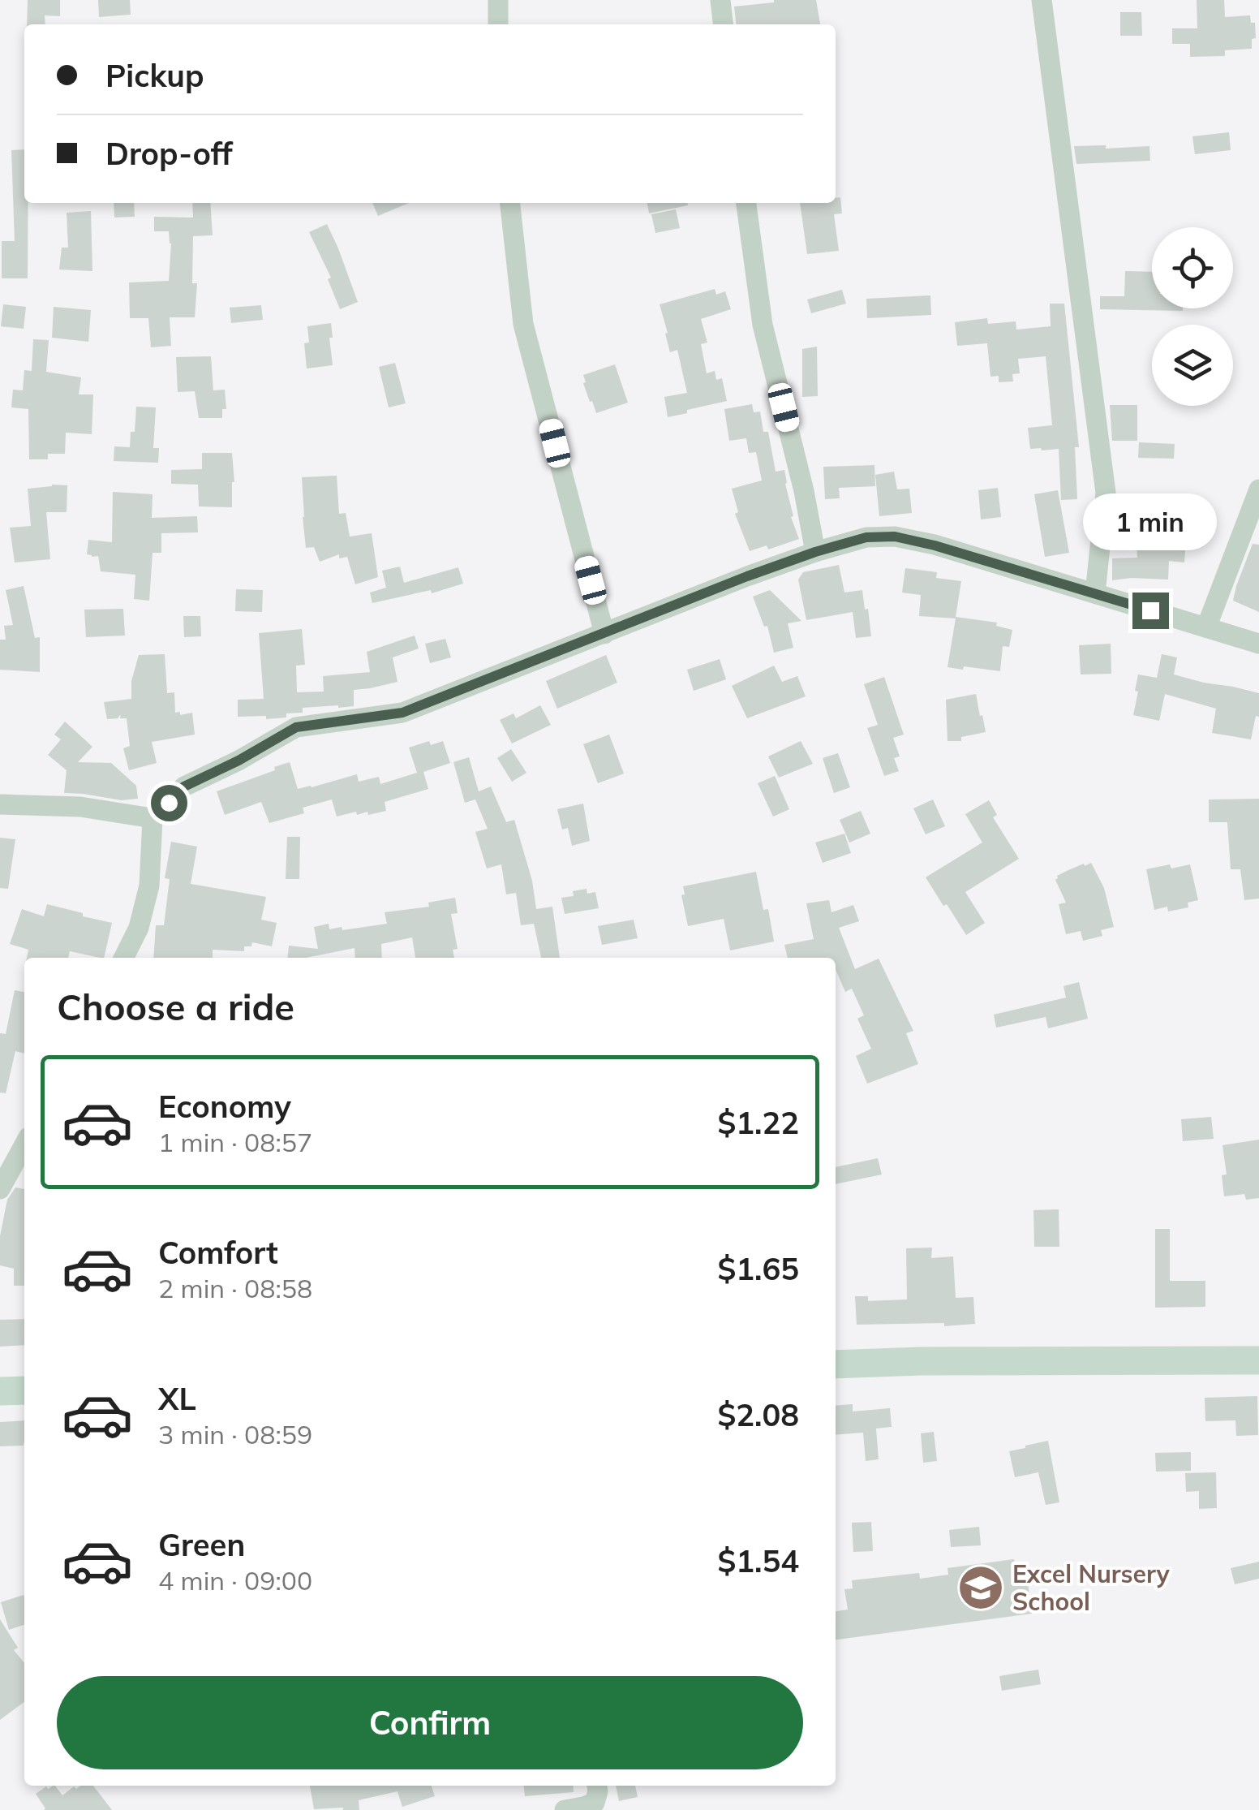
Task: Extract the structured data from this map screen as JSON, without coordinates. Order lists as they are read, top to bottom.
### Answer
{
  "places": {
    "school or university": ["Excel Nursery School"]
  },
  "page": {
    "banner": ["Pickup", "Drop-off"],
    "bubble": "1 min",
    "heading": "Choose a ride",
    "list": [
      {
        "name": "Economy",
        "note": "1 min · 08:57",
        "value": "$1.22"
      },
      {
        "name": "Comfort",
        "note": "2 min · 08:58",
        "value": "$1.65"
      },
      {
        "name": "XL",
        "note": "3 min · 08:59",
        "value": "$2.08"
      },
      {
        "name": "Green",
        "note": "4 min · 09:00",
        "value": "$1.54"
      }
    ],
    "buttons": "Confirm"
  }
}
